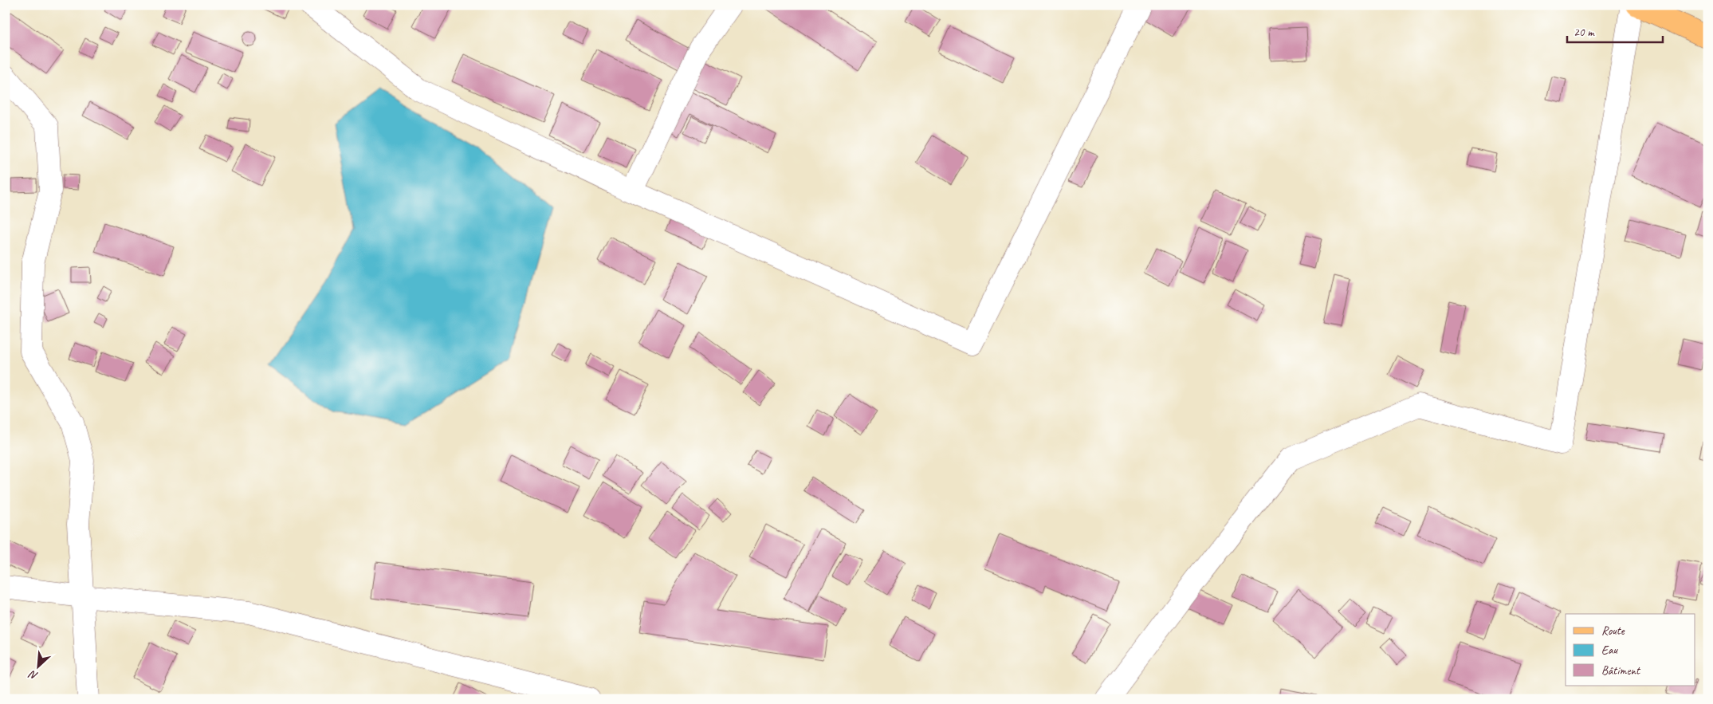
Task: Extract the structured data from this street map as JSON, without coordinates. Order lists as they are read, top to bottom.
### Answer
{
  "legend": ["Route", "Eau", "Bâtiment"],
  "scale_bar": "20 m",
  "north": "bottom left"
}
